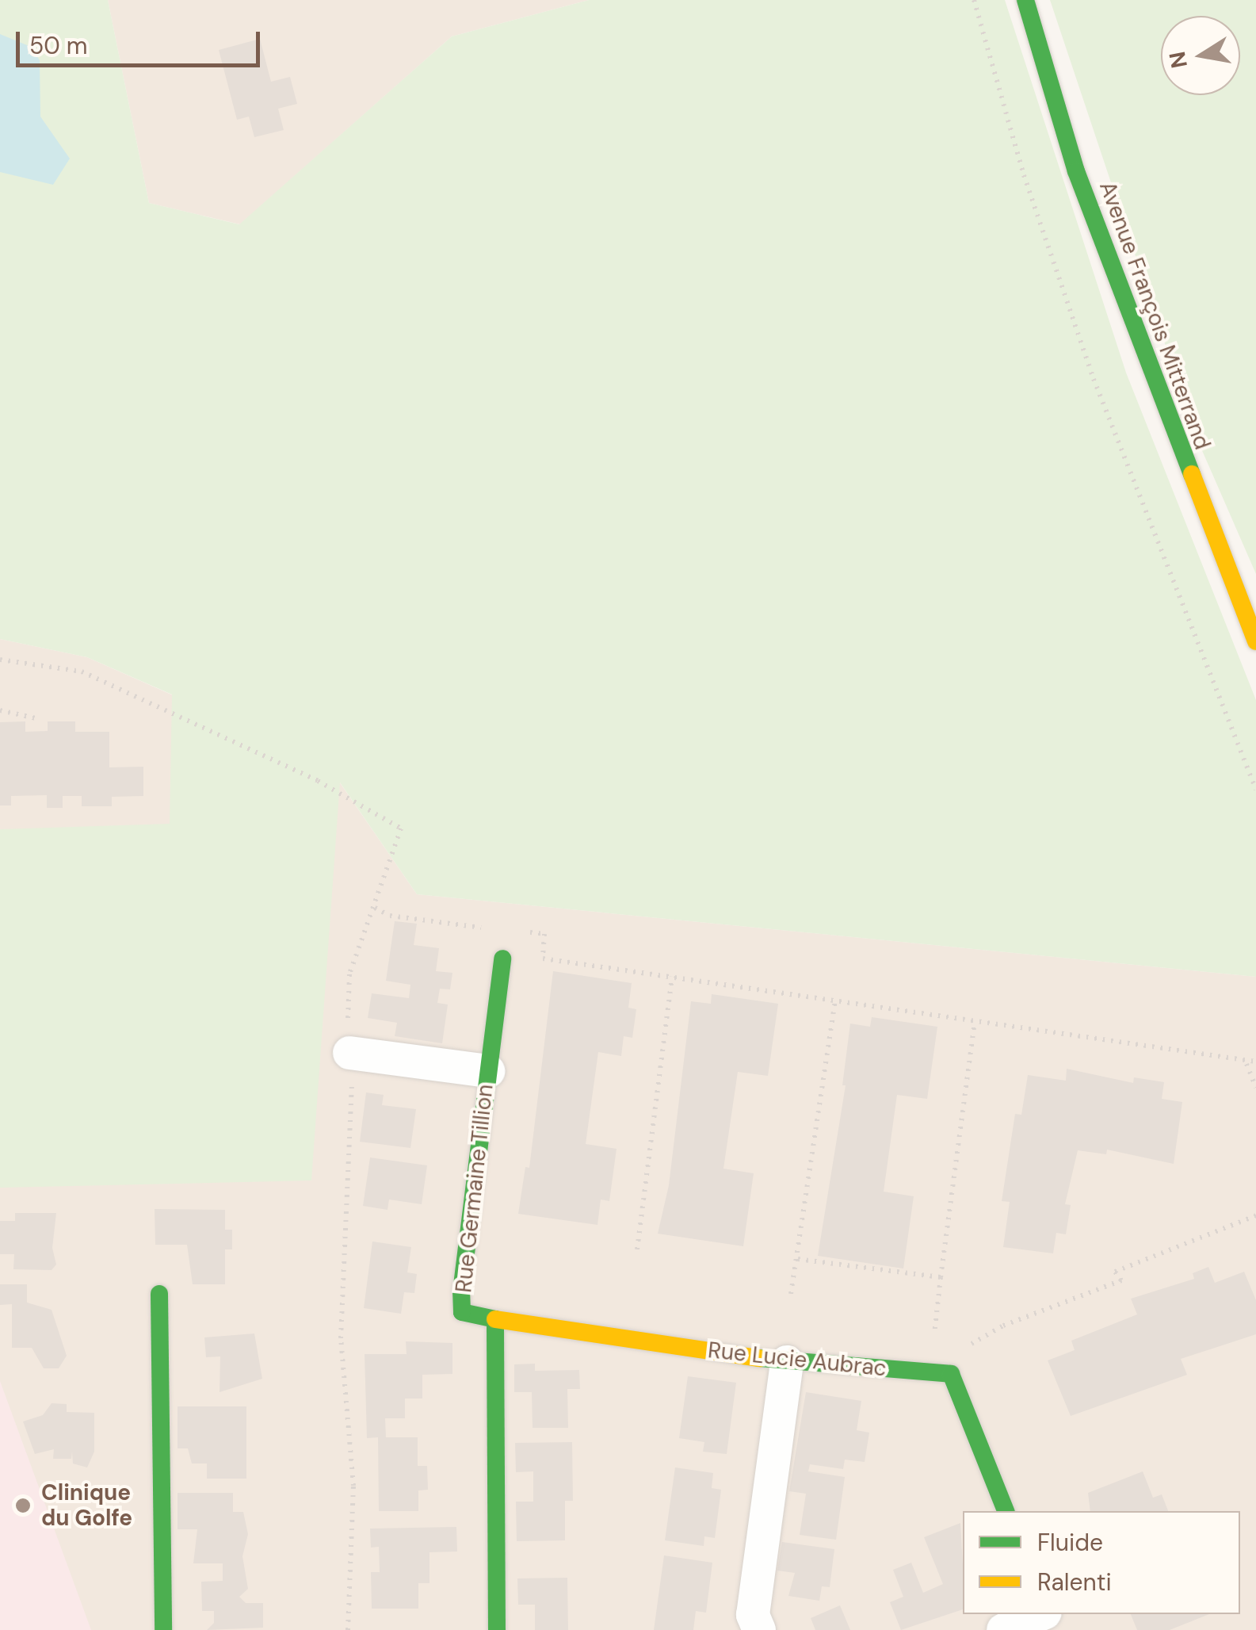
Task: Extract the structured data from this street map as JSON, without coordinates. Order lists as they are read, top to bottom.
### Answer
{
  "streets": {
    "street": ["Avenue François Mitterrand", "Rue Germaine Tillion", "Rue Lucie Aubrac"]
  },
  "crossings": [
    ["Rue Germaine Tillion", "Rue Lucie Aubrac"]
  ],
  "places": ["Clinique du Golfe"],
  "legend": ["Fluide", "Ralenti"],
  "scale_bar": "50 m",
  "north": "left"
}
